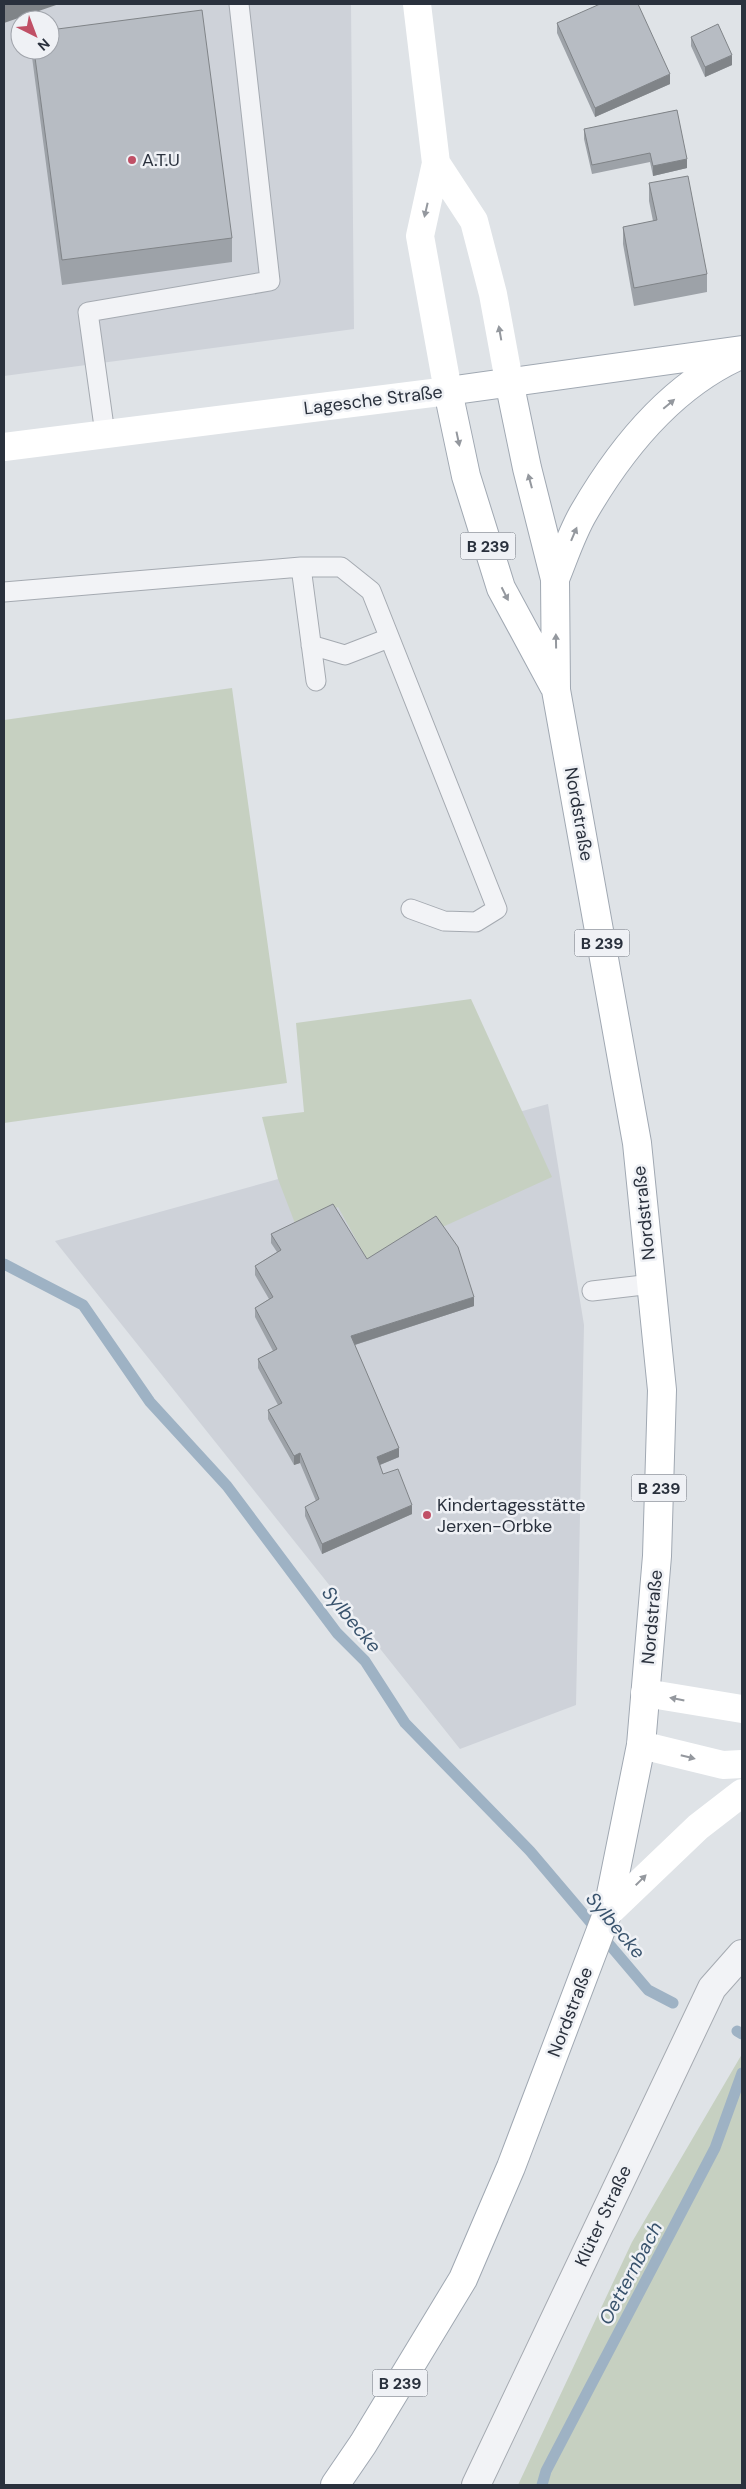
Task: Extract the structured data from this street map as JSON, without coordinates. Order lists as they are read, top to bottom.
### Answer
{
  "streets": {
    "main road": ["Lagesche Straße", "B 239", "Nordstraße"],
    "street": ["Klüter Straße"]
  },
  "crossings": [
    ["Lagesche Straße", "Nordstraße"]
  ],
  "water": ["Sylbecke", "Oetternbach"],
  "places": ["A.T.U", "Kindertagesstätte Jerxen-Orbke"],
  "north": "bottom right"
}
